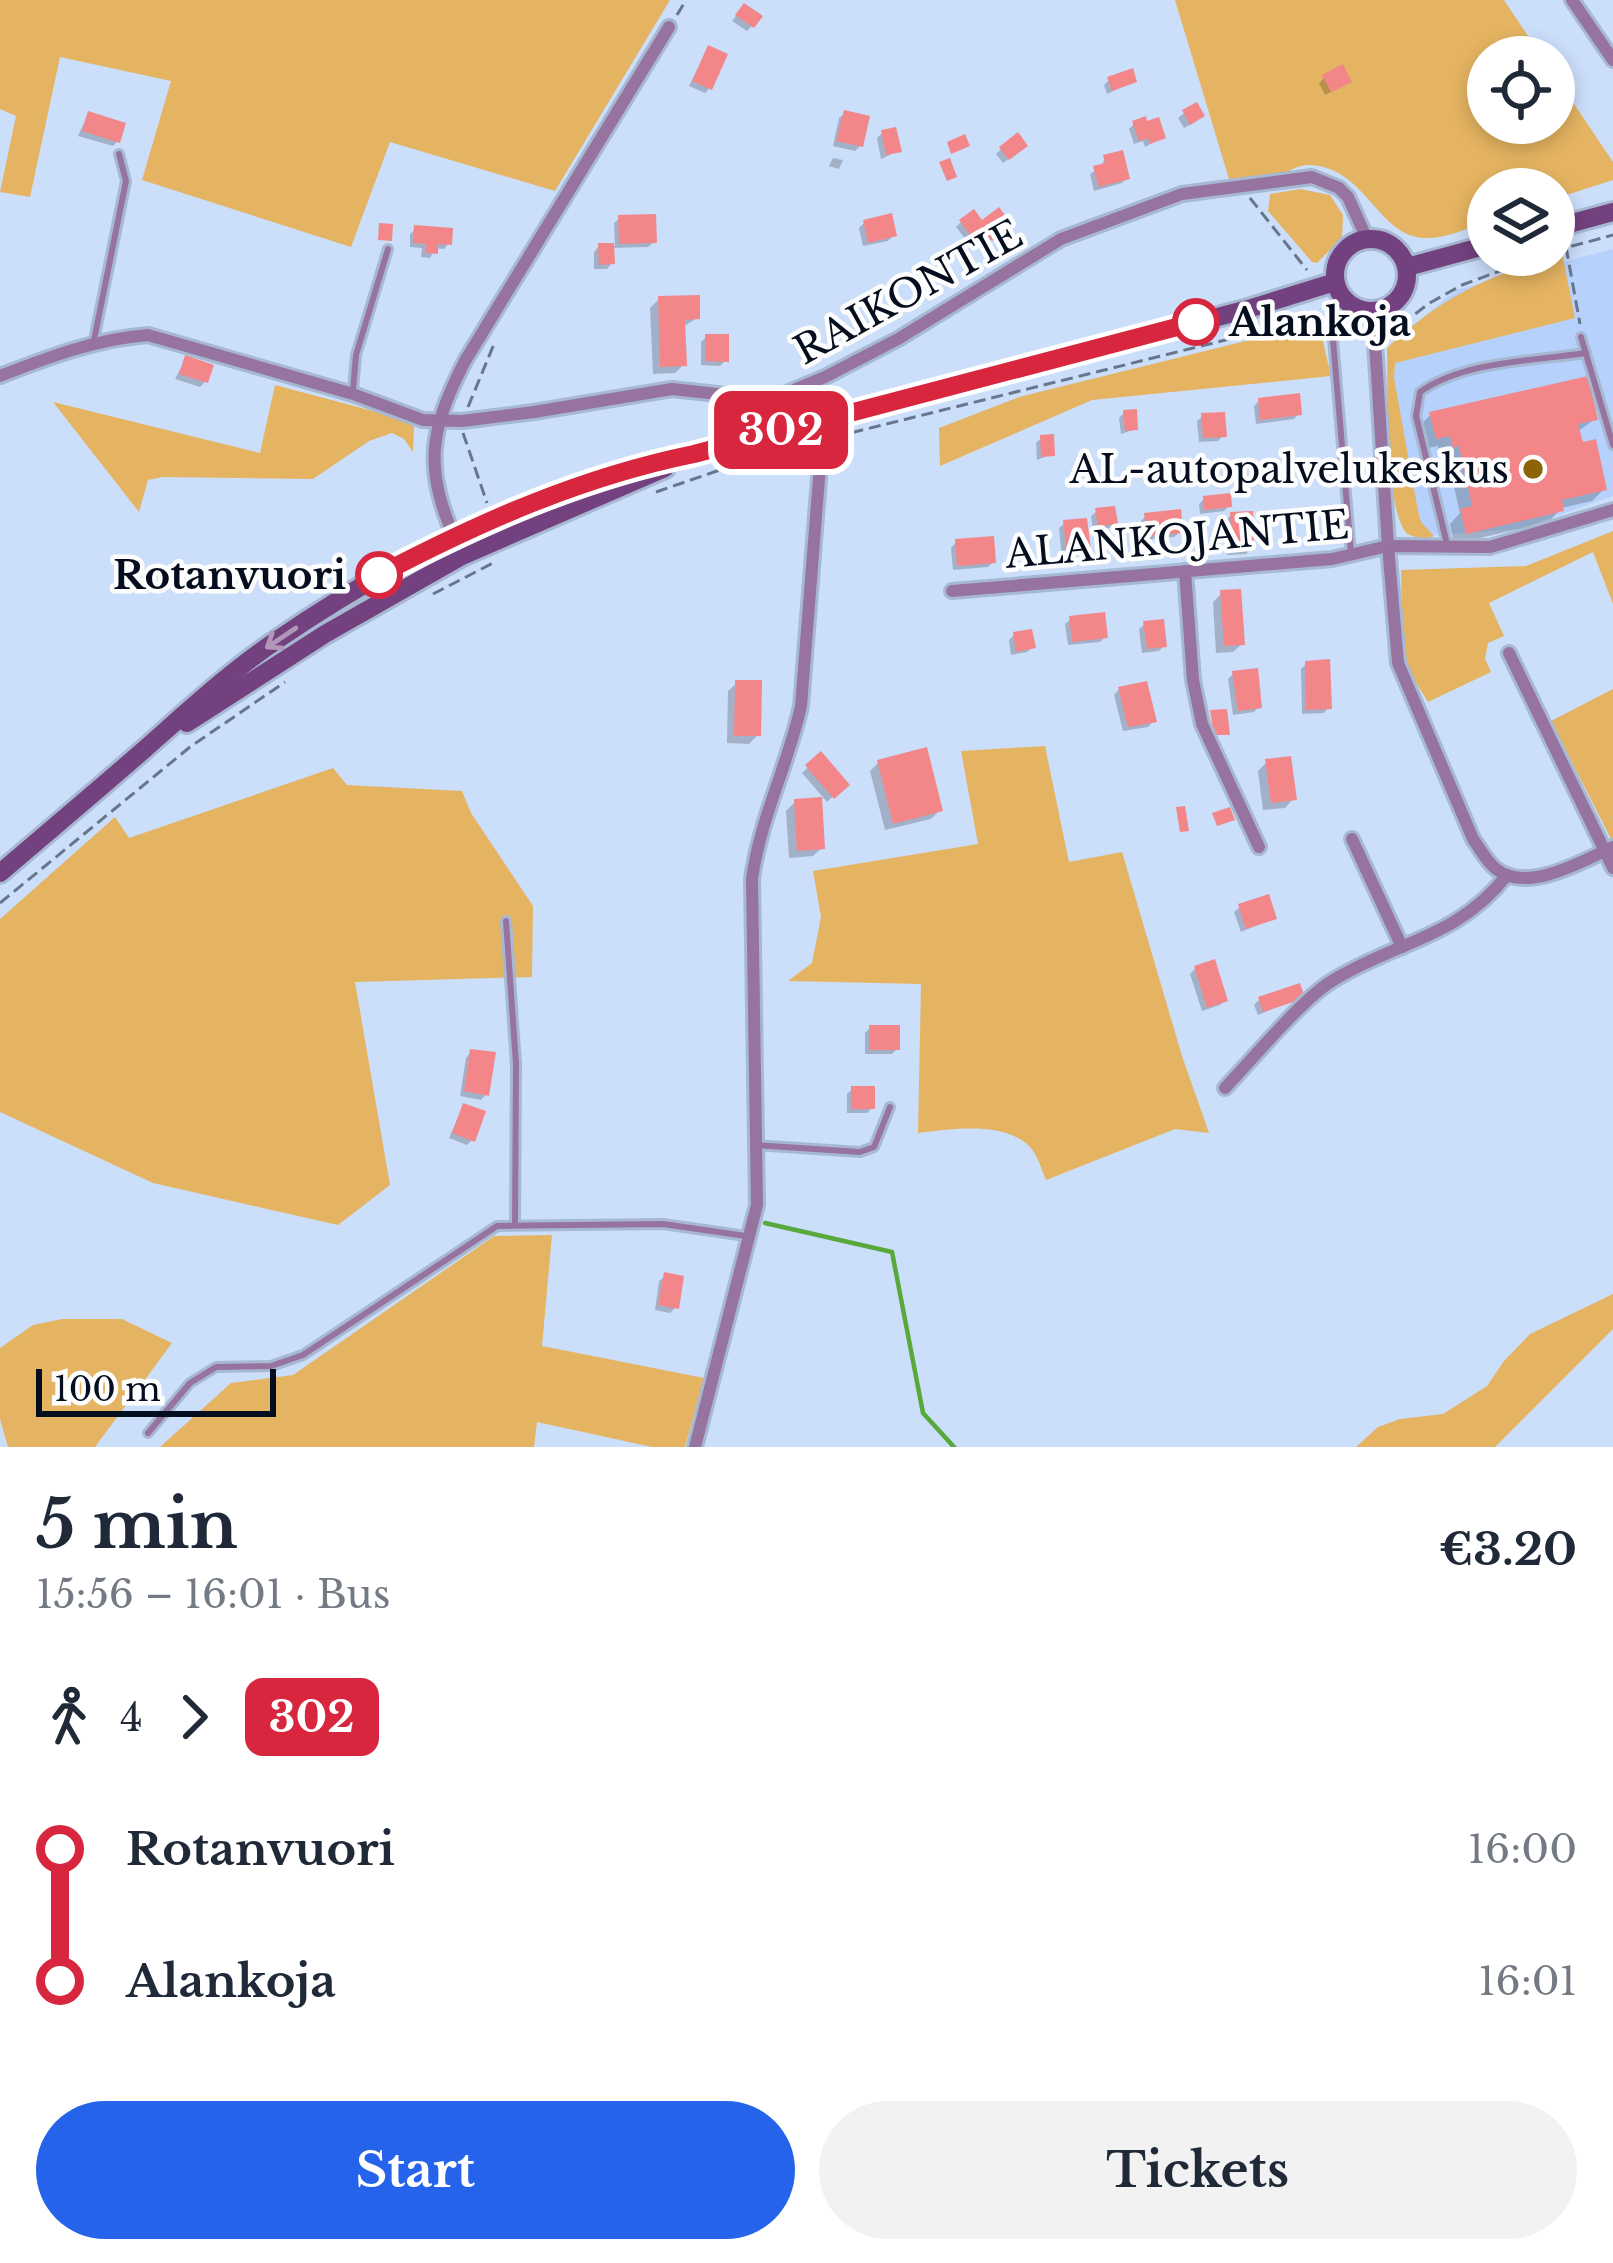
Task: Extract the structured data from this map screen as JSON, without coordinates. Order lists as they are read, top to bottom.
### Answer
{
  "streets": {
    "street": ["RAIKONTIE", "ALANKOJANTIE"]
  },
  "crossings": [
    ["RAIKONTIE", "ALANKOJANTIE"]
  ],
  "places": ["Alankoja", "AL-autopalvelukeskus", "Rotanvuori"],
  "lines": ["bus line 302"],
  "scale_bar": "100 m",
  "page": {
    "on_map": "302",
    "scale": "100 m",
    "heading": ["5 min", "15:56 – 16:01 · Bus", "€3.20"],
    "legs": ["4", "302"],
    "list": [
      {
        "name": "Rotanvuori",
        "value": "16:00"
      },
      {
        "name": "Alankoja",
        "value": "16:01"
      }
    ],
    "buttons": ["Start", "Tickets"]
  }
}
